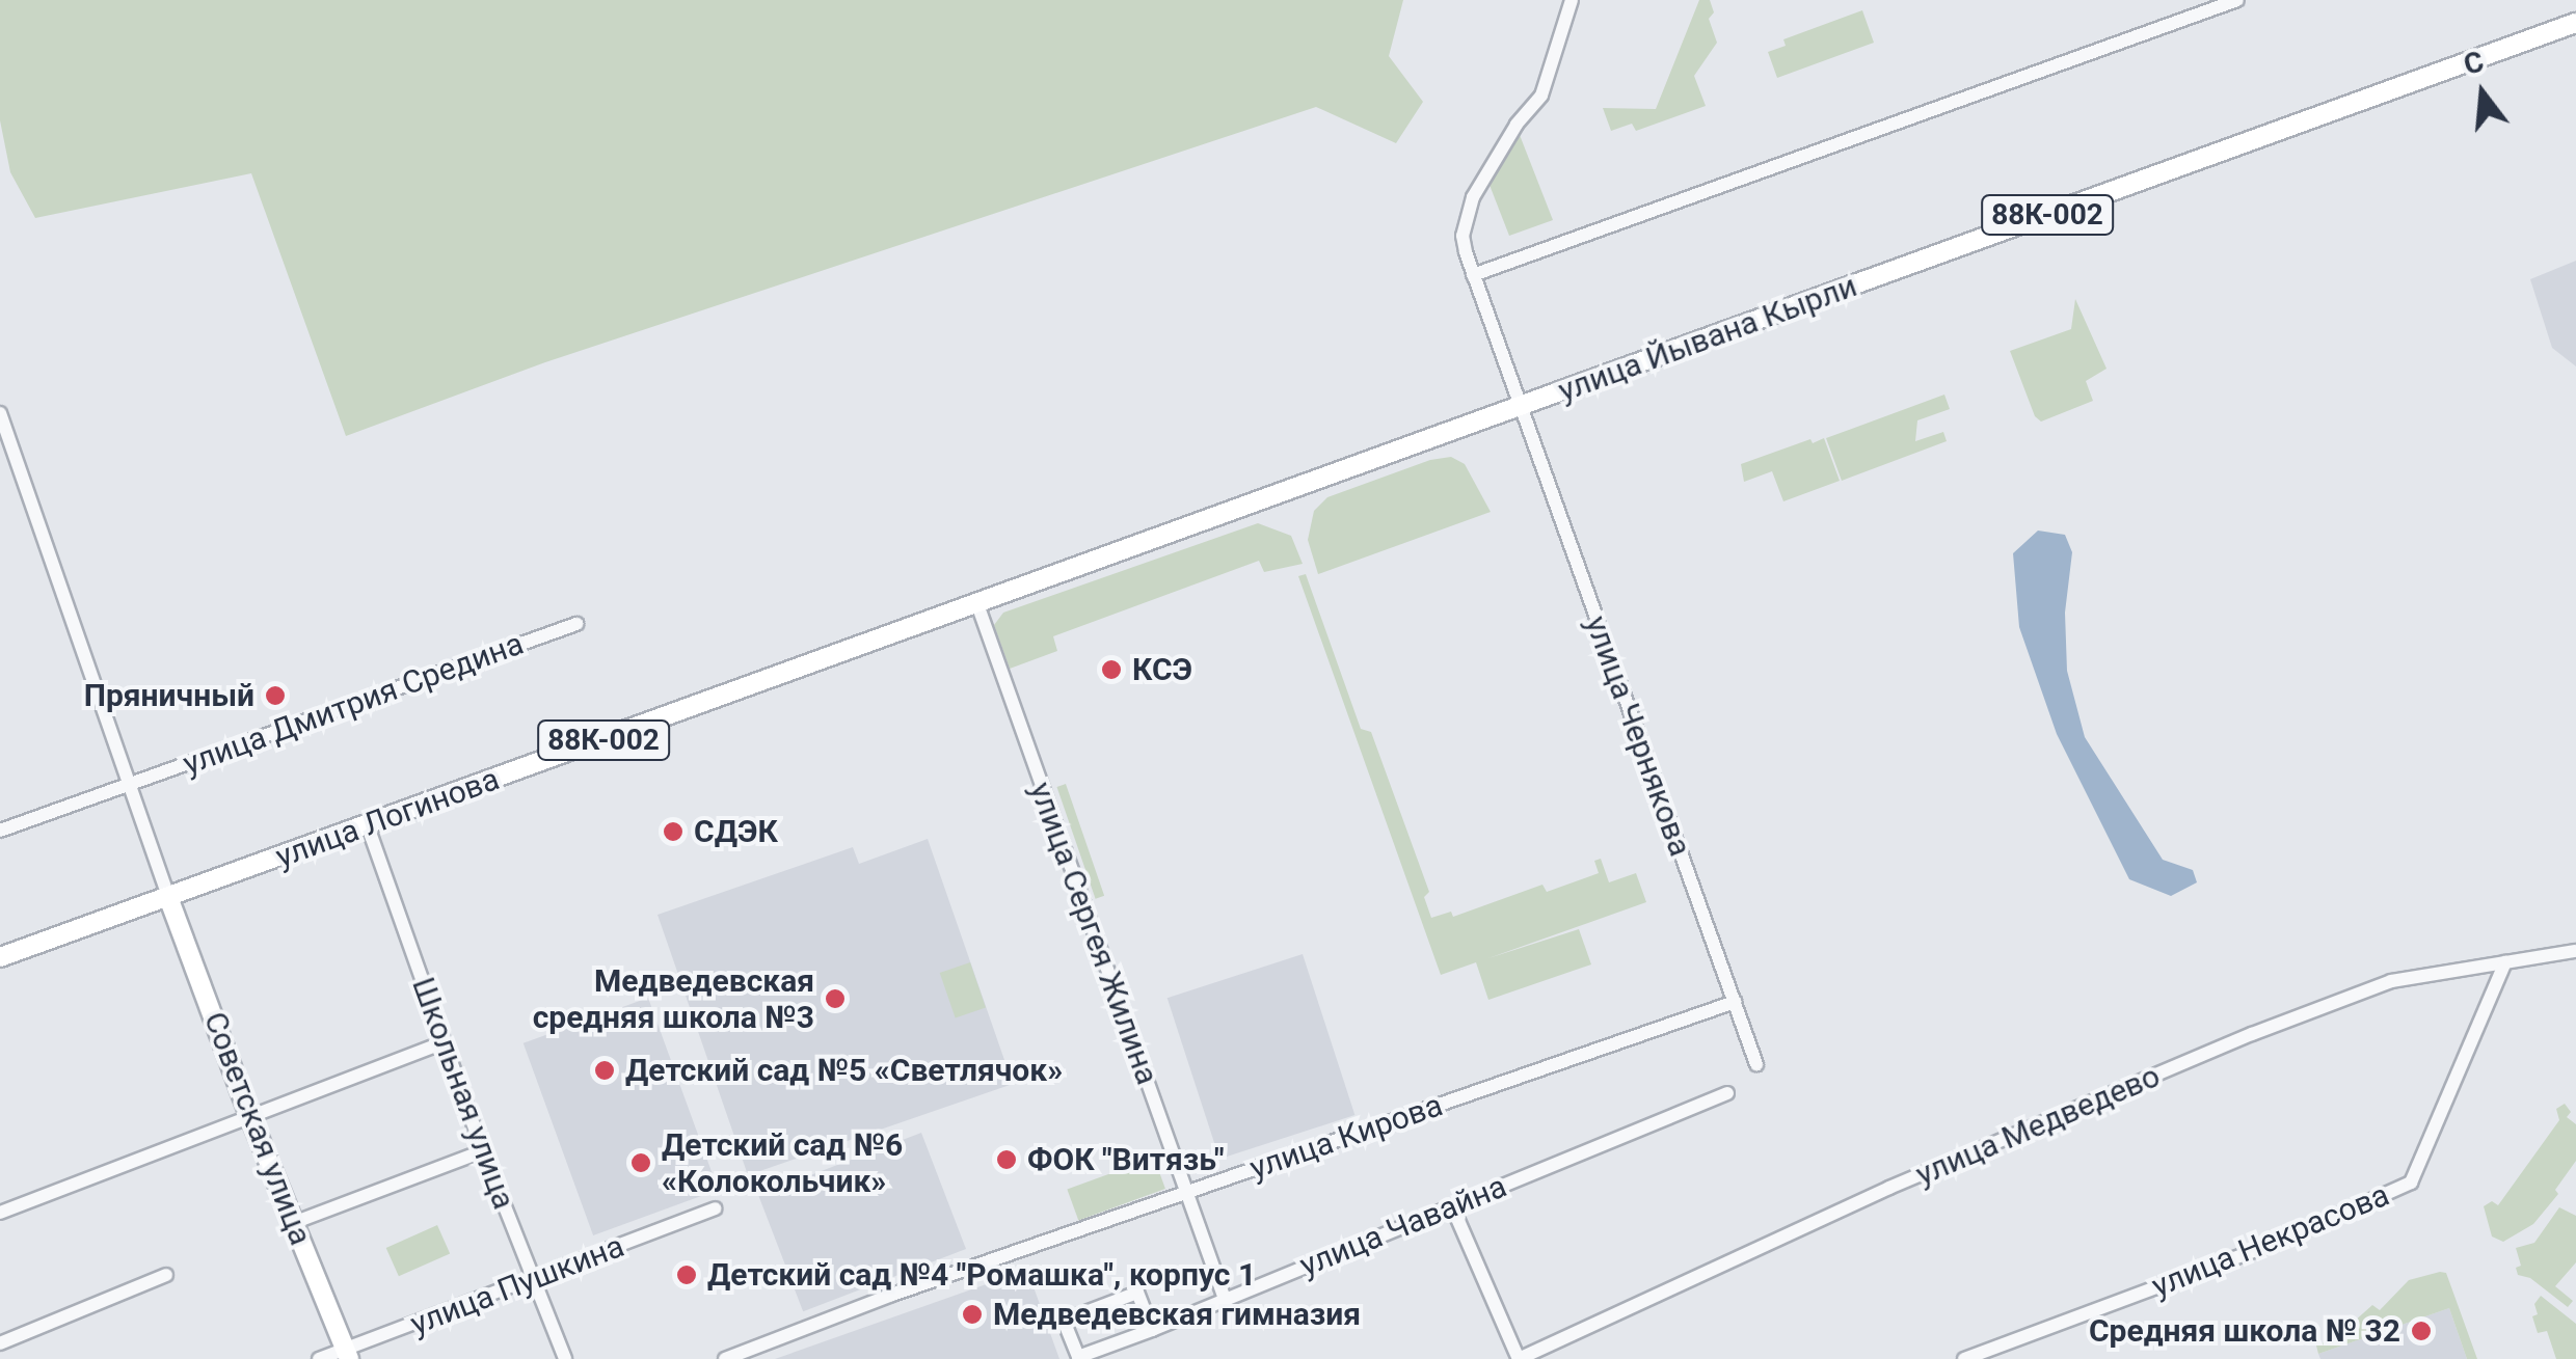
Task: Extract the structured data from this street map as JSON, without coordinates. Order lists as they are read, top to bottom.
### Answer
{
  "streets": {
    "main road": [
      "88К-002",
      "улица Йывана Кырли",
      "улица Логинова",
      "Советская улица"
    ],
    "street": [
      "улица Дмитрия Средина",
      "улица Чернякова",
      "улица Сергея Жилина",
      "Школьная улица",
      "улица Медведево",
      "улица Кирова",
      "улица Чавайна",
      "улица Некрасова",
      "улица Пушкина"
    ]
  },
  "crossings": [
    ["88К-002", "улица Логинова"],
    ["88К-002", "Советская улица"],
    ["улица Йывана Кырли", "улица Чернякова"],
    ["улица Йывана Кырли", "улица Логинова"],
    ["улица Йывана Кырли", "улица Сергея Жилина"],
    ["улица Чернякова", "улица Кирова"],
    ["улица Логинова", "Школьная улица"],
    ["улица Логинова", "Советская улица"],
    ["улица Сергея Жилина", "улица Кирова"],
    ["улица Сергея Жилина", "улица Чавайна"],
    ["Школьная улица", "улица Пушкина"],
    ["улица Медведево", "улица Некрасова"],
    ["Советская улица", "улица Пушкина"]
  ],
  "places": [
    "КСЭ",
    "Пряничный",
    "СДЭК",
    "Медведевская средняя школа №3",
    "Детский сад №5 «Светлячок»",
    "ФОК \"Витязь\"",
    "Детский сад №6 «Колокольчик»",
    "Детский сад №4 \"Ромашка\", корпус 1",
    "Медведевская гимназия",
    "Средняя школа № 32"
  ],
  "north": "top"
}
